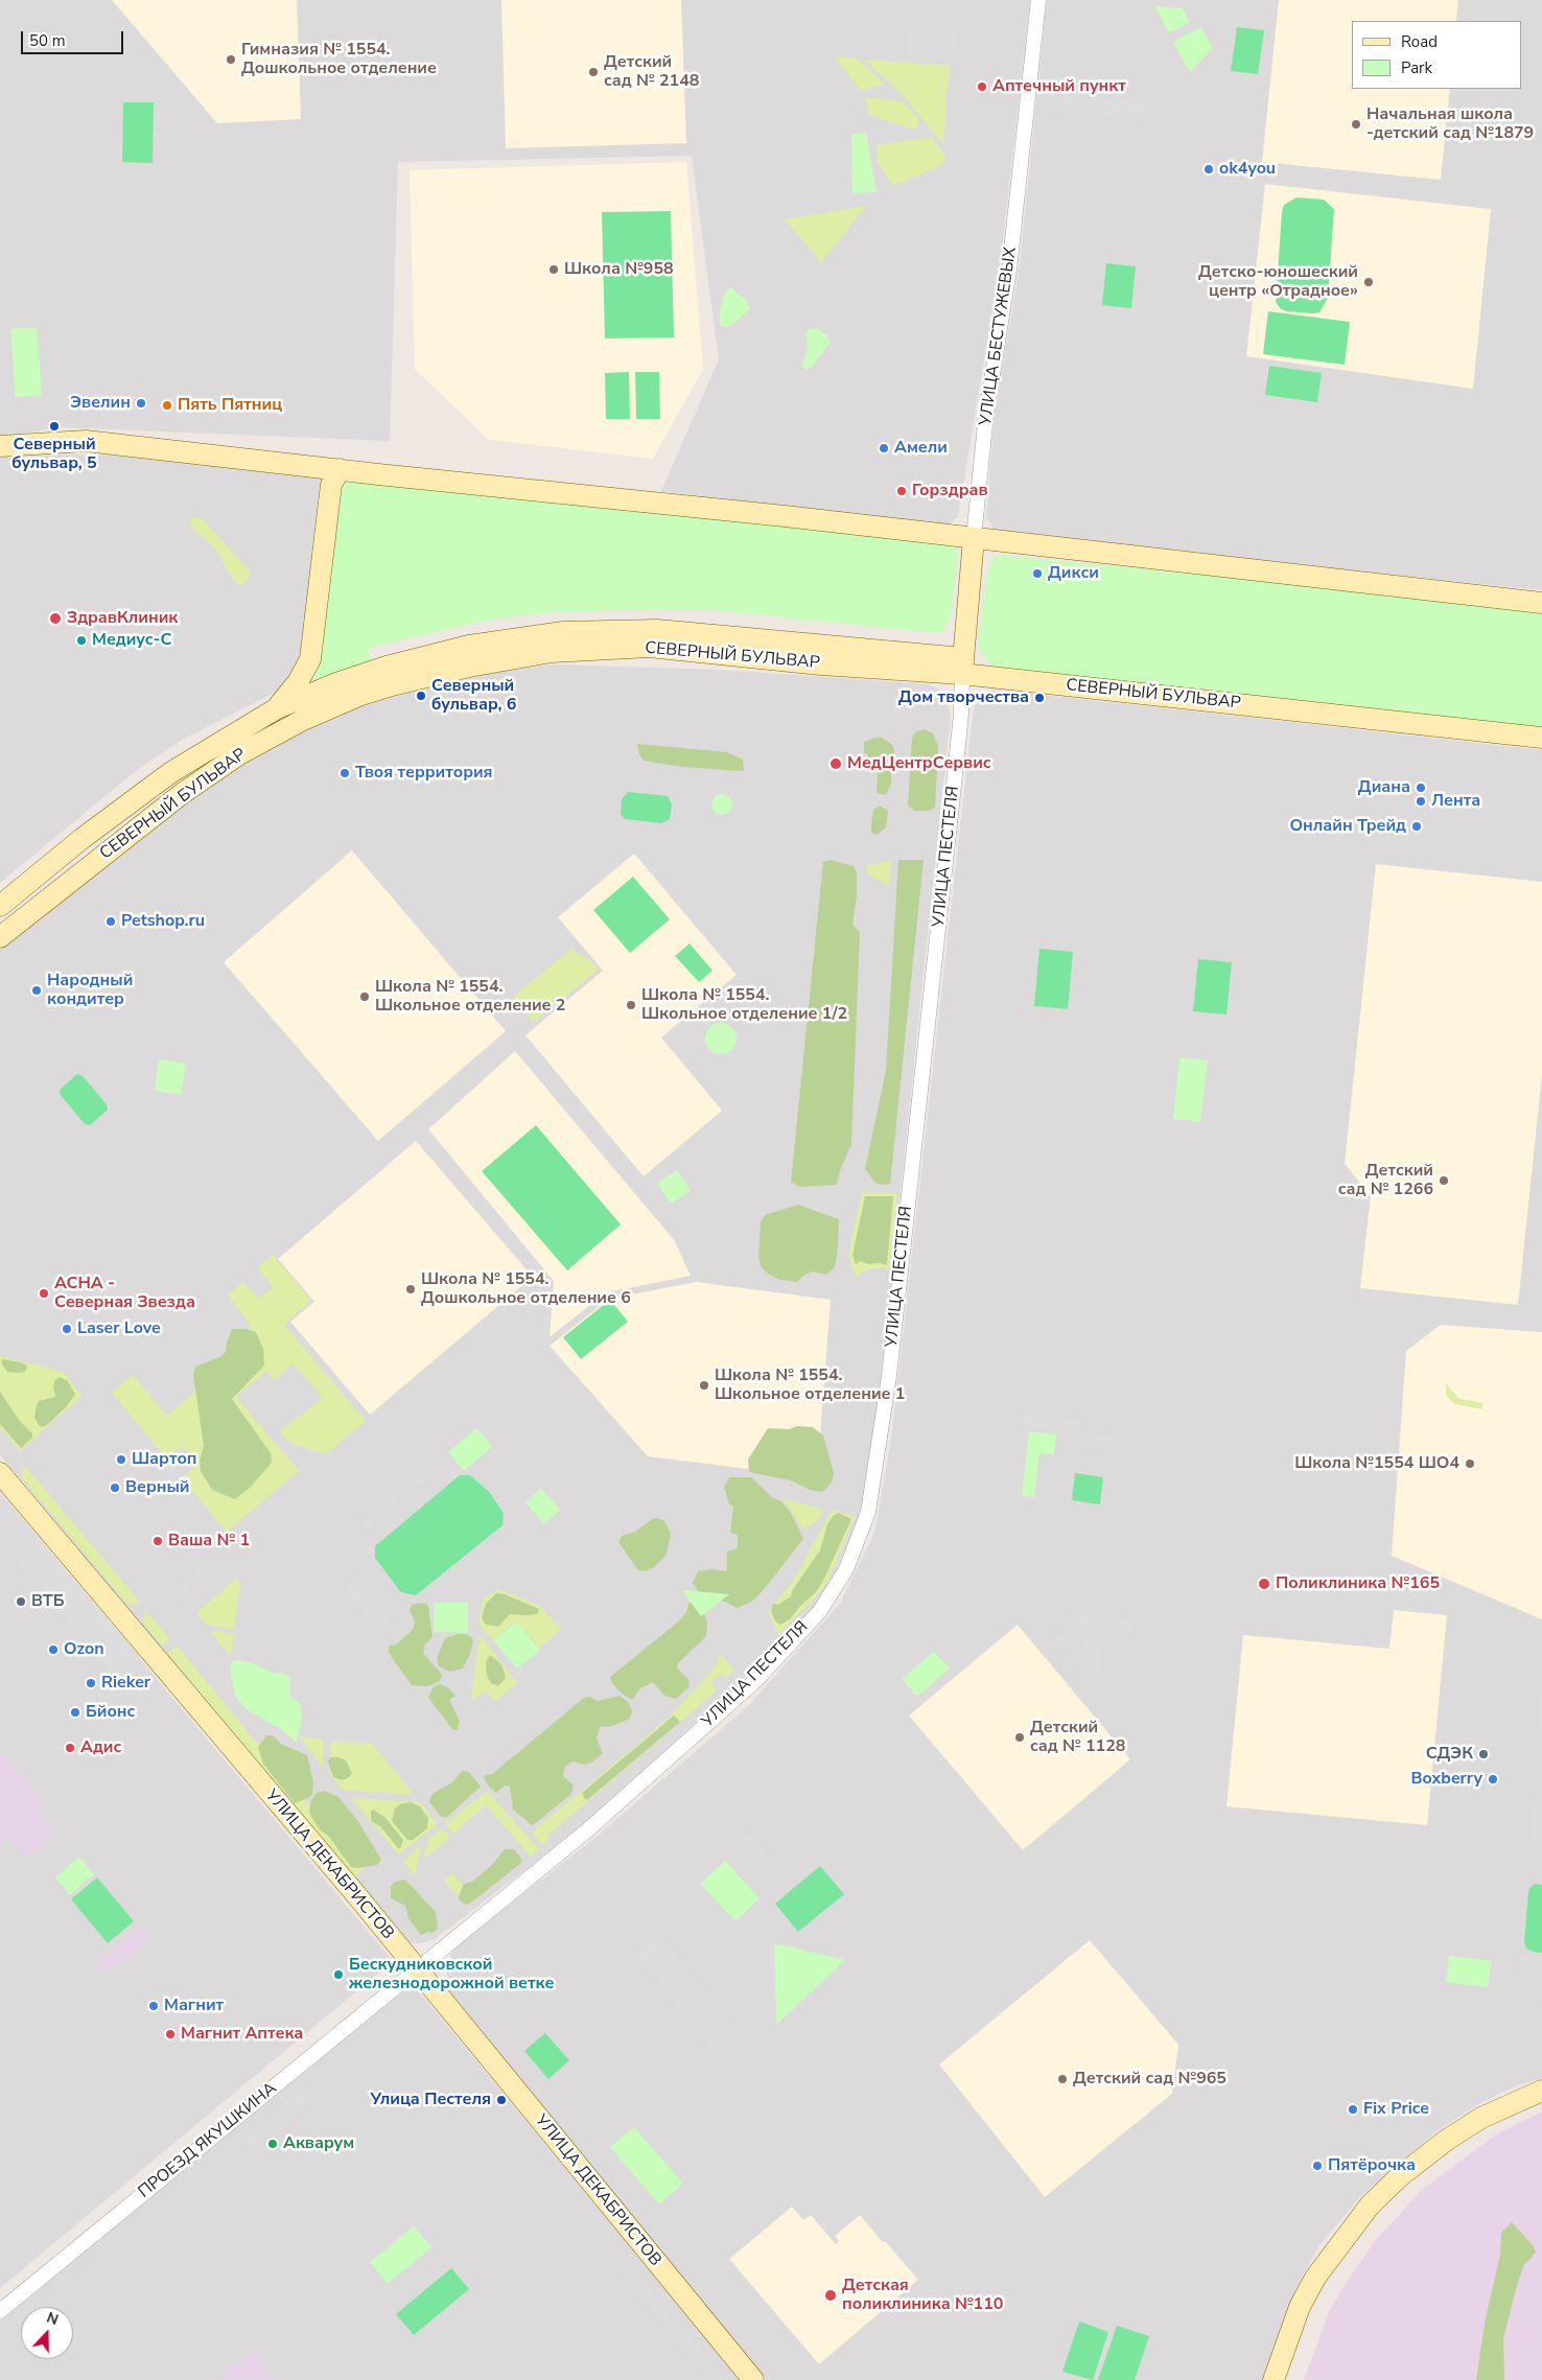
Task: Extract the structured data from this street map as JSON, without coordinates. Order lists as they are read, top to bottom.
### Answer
{
  "streets": {
    "main road": ["УЛИЦА БЕСТУЖЕВЫХ", "СЕВЕРНЫЙ БУЛЬВАР", "УЛИЦА ДЕКАБРИСТОВ"],
    "street": ["УЛИЦА ПЕСТЕЛЯ", "ПРОЕЗД ЯКУШКИНА"]
  },
  "crossings": [
    ["УЛИЦА БЕСТУЖЕВЫХ", "СЕВЕРНЫЙ БУЛЬВАР"],
    ["УЛИЦА БЕСТУЖЕВЫХ", "УЛИЦА ПЕСТЕЛЯ"],
    ["СЕВЕРНЫЙ БУЛЬВАР", "УЛИЦА ПЕСТЕЛЯ"],
    ["УЛИЦА ПЕСТЕЛЯ", "УЛИЦА ДЕКАБРИСТОВ"],
    ["УЛИЦА ПЕСТЕЛЯ", "ПРОЕЗД ЯКУШКИНА"],
    ["УЛИЦА ДЕКАБРИСТОВ", "ПРОЕЗД ЯКУШКИНА"]
  ],
  "places": [
    "Гимназия № 1554. Дошкольное отделение",
    "Детский сад № 2148",
    "Аптечный пункт",
    "Начальная школа -детский сад №1879",
    "ok4you",
    "Школа №958",
    "Детско-юношеский центр «Отрадное»",
    "Эвелин",
    "Пять Пятниц",
    "Северный бульвар, 5",
    "Амели",
    "Горздрав",
    "Дикси",
    "ЗдравКлиник",
    "Медиус-С",
    "Северный бульвар, 6",
    "Дом творчества",
    "МедЦентрСервис",
    "Твоя территория",
    "Диана",
    "Лента",
    "Онлайн Трейд",
    "Petshop.ru",
    "Народный кондитер",
    "Школа № 1554. Школьное отделение 2",
    "Школа № 1554. Школьное отделение 1/2",
    "Детский сад № 1266",
    "Школа № 1554. Дошкольное отделение 6",
    "АСНА - Северная Звезда",
    "Laser Love",
    "Школа № 1554. Школьное отделение 1",
    "Шартоп",
    "Школа №1554 ШО4",
    "Верный",
    "Ваша № 1",
    "Поликлиника №165",
    "ВТБ",
    "Ozon",
    "Rieker",
    "Бйонс",
    "Детский сад № 1128",
    "Адис",
    "СДЭК",
    "Boxberry",
    "Бескудниковской железнодорожной ветке",
    "Магнит",
    "Магнит Аптека",
    "Детский сад №965",
    "Улица Пестеля",
    "Fix Price",
    "Акварум",
    "Пятёрочка",
    "Детская поликлиника №110"
  ],
  "legend": ["Road", "Park"],
  "scale_bar": "50 m",
  "north": "top"
}
